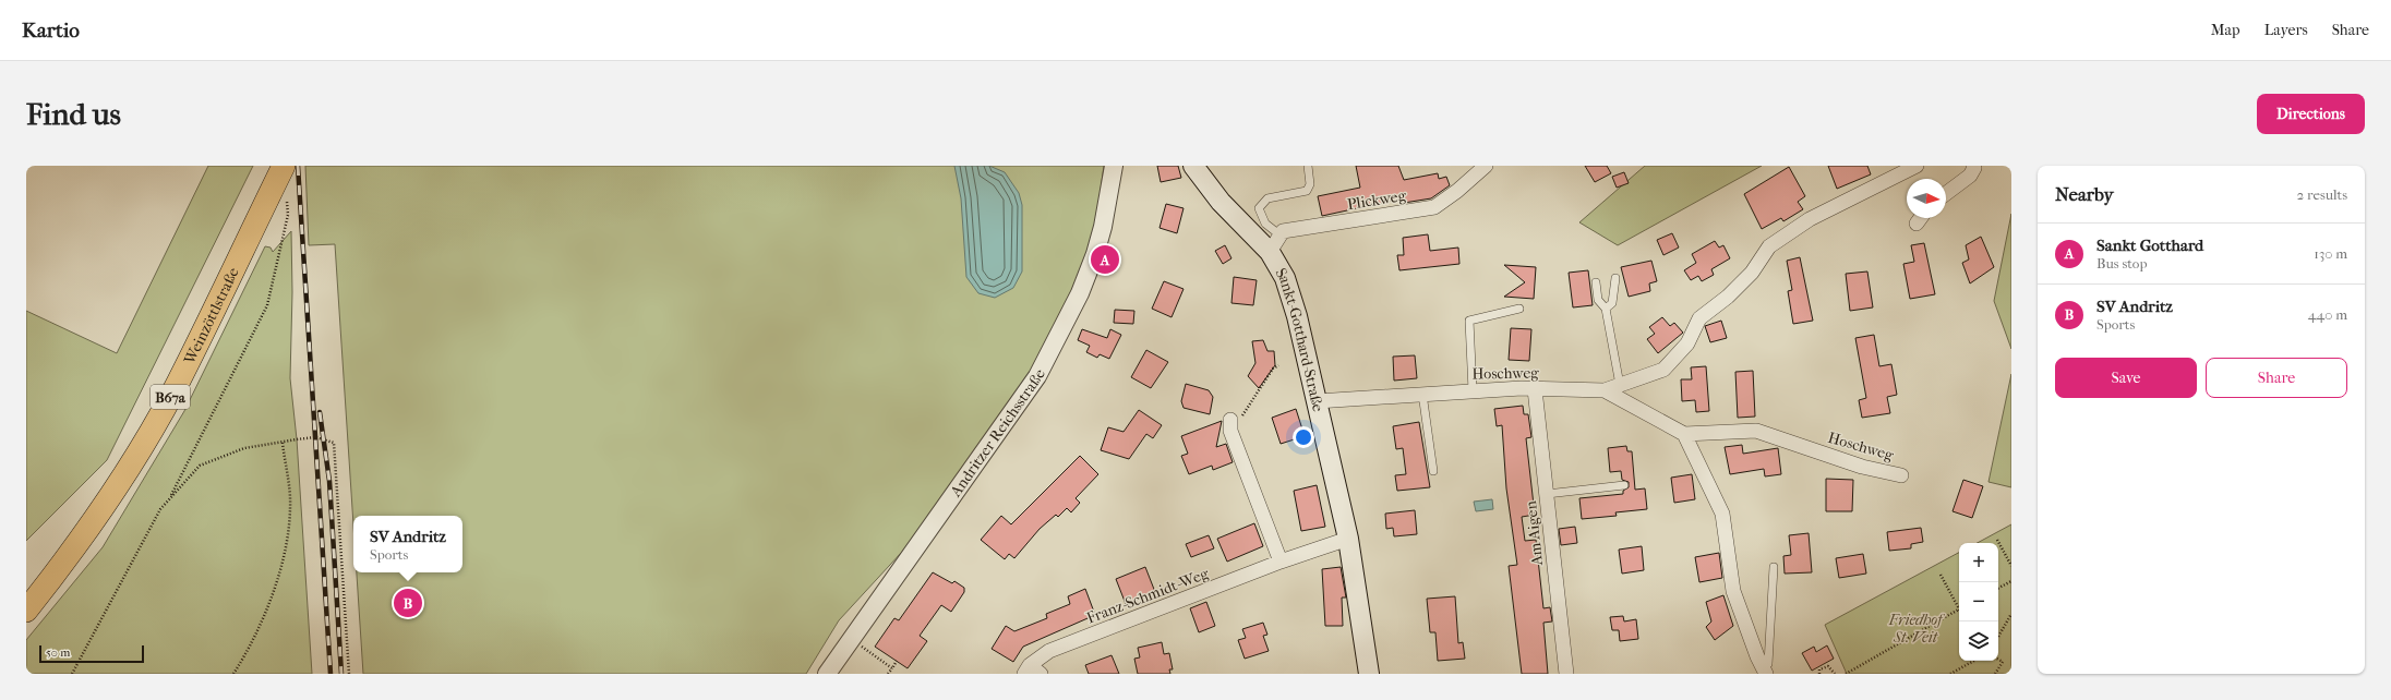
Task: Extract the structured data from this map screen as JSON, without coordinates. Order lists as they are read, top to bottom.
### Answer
{
  "streets": {
    "main road": ["Weinzöttlstraße", "Sankt-Gotthard-Straße", "B67a"],
    "street": [
      "Plickweg",
      "Hoschweg",
      "Andritzer Reichsstraße",
      "Am Aigen",
      "Franz-Schmidt-Weg"
    ]
  },
  "crossings": [
    ["Sankt-Gotthard-Straße", "Hoschweg"],
    ["Sankt-Gotthard-Straße", "Franz-Schmidt-Weg"],
    ["Hoschweg", "Am Aigen"]
  ],
  "parks": ["Friedhof St. Veit"],
  "scale_bar": "50 m",
  "north": "right",
  "page": {
    "header": "Kartio",
    "nav": ["Map", "Layers", "Share"],
    "buttons": [
      "Directions",
      ["Save", "Share"]
    ],
    "title": "Find us",
    "heading": ["Nearby", "2 results"],
    "list": [
      {
        "mark": "A",
        "name": "Sankt Gotthard",
        "note": "Bus stop",
        "value": "130 m"
      },
      {
        "mark": "B",
        "name": "SV Andritz",
        "note": "Sports",
        "value": "440 m"
      }
    ],
    "pins": ["A", "B"],
    "popup": ["SV Andritz", "Sports"],
    "map_buttons": ["+", "−"],
    "scale": "50 m"
  }
}
